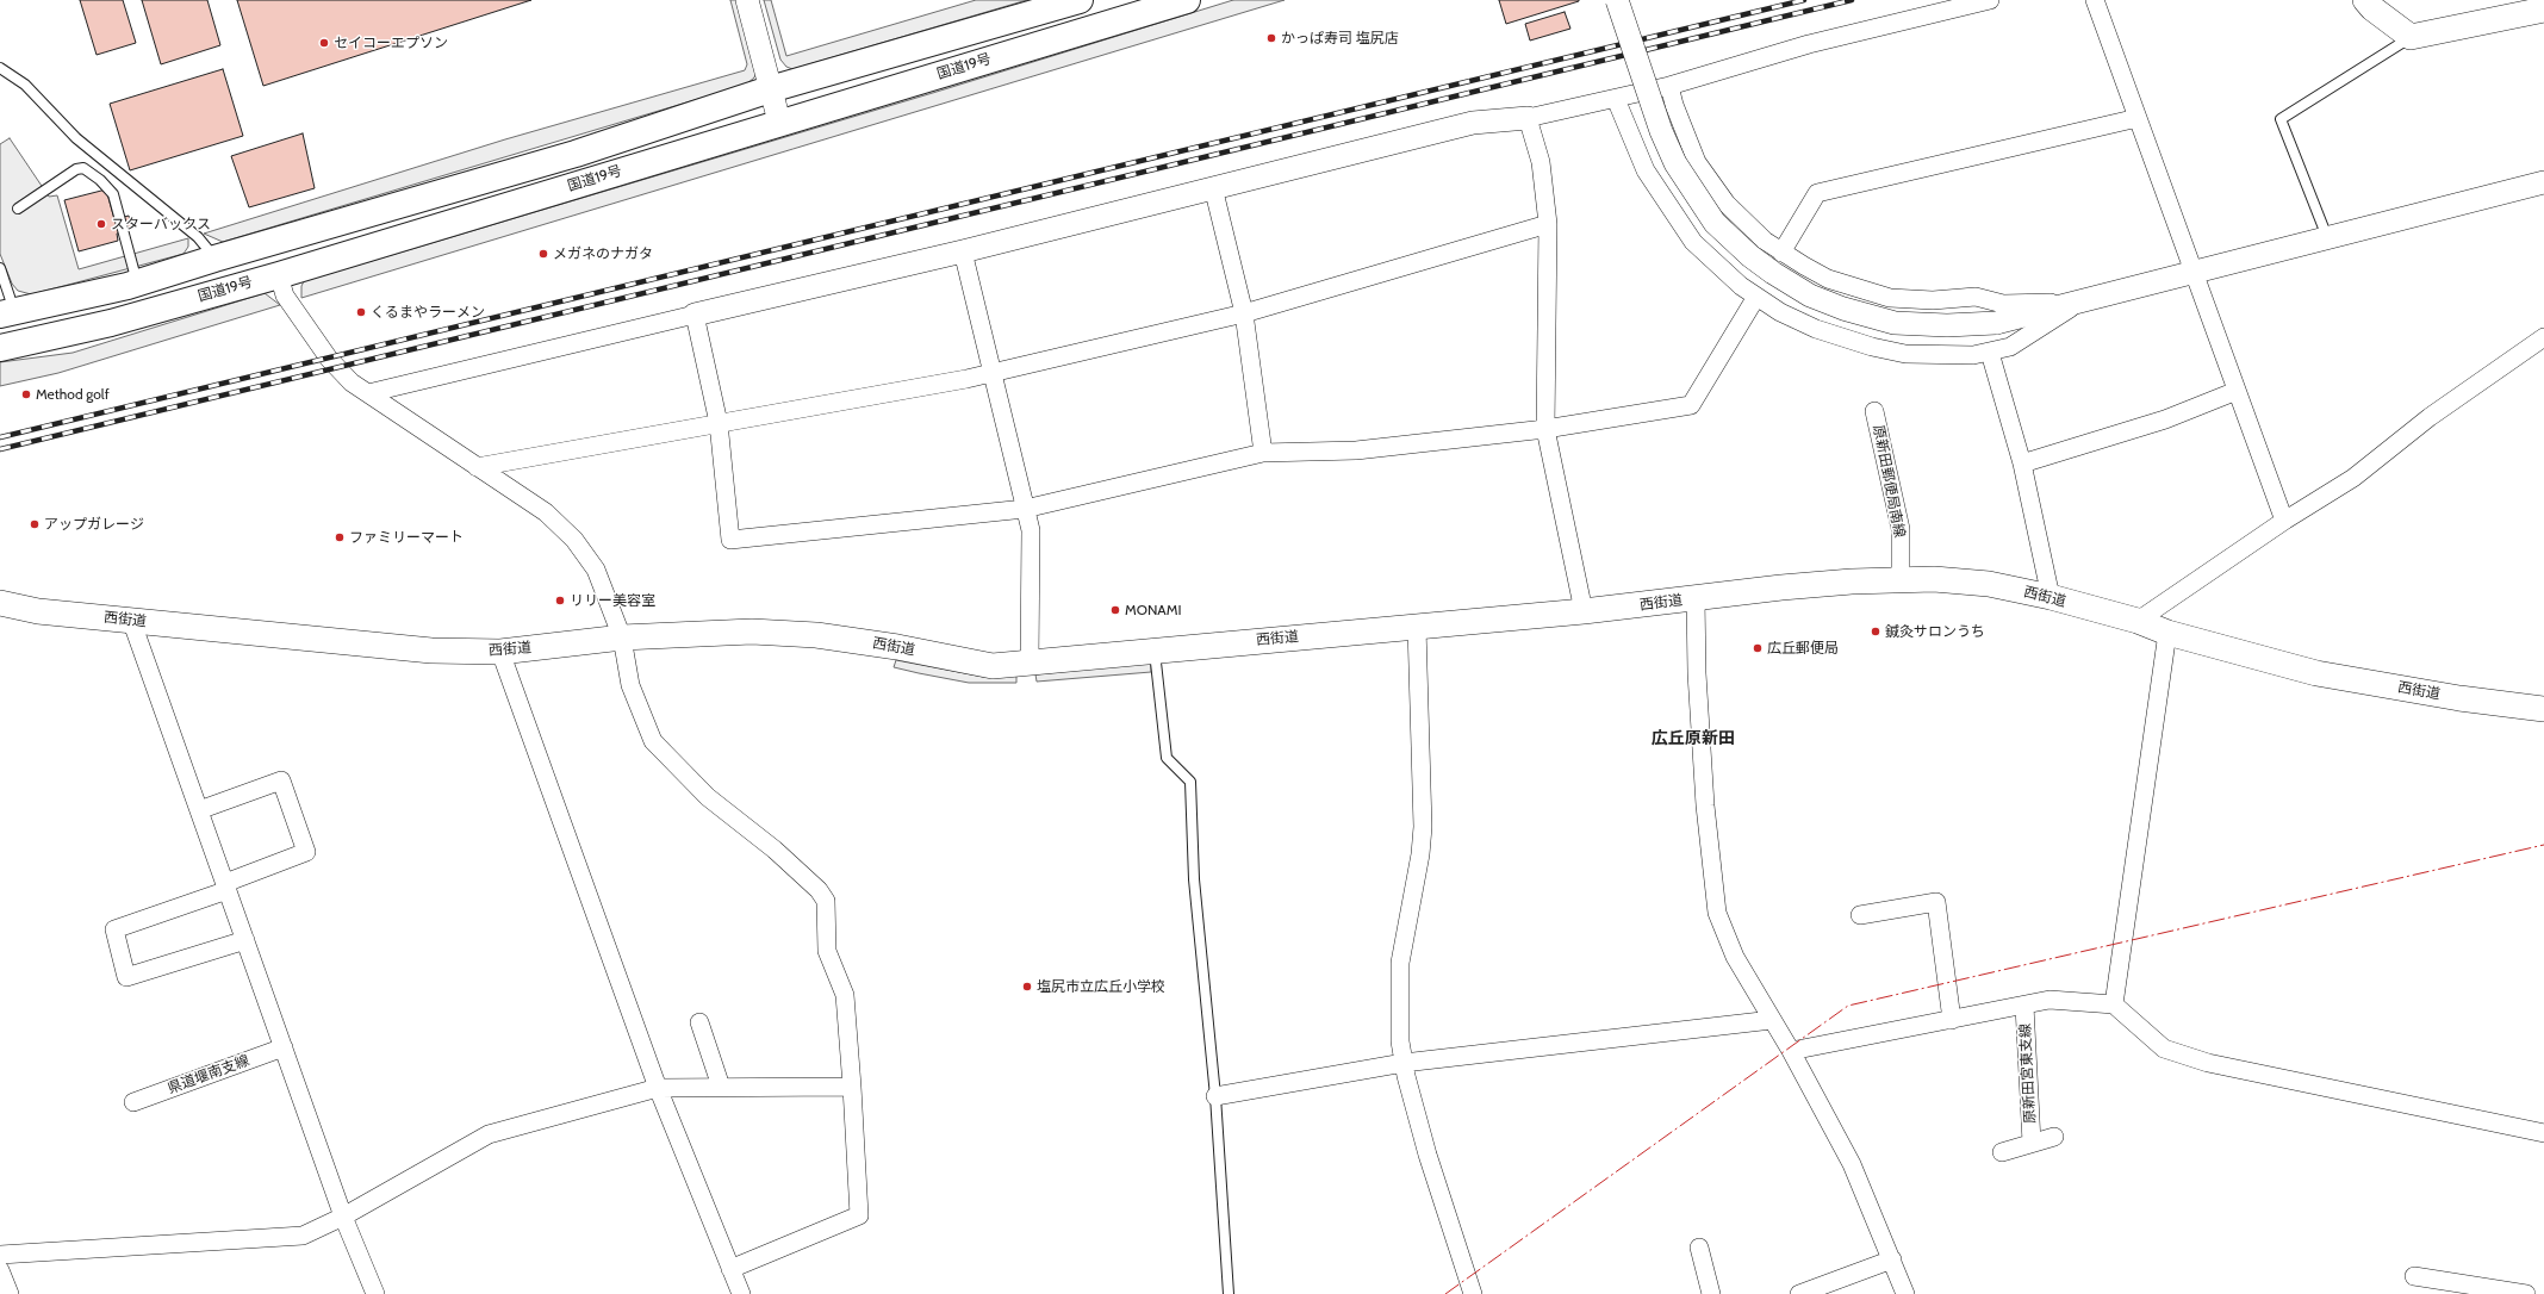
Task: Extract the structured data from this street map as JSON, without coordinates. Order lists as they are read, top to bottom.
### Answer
{
  "streets": {
    "highway": ["国道19号"],
    "main road": ["西街道"],
    "street": ["原新田郵便局南線", "原新田宮東支線", "県道堰南支線"]
  },
  "crossings": [
    ["原新田郵便局南線", "西街道"]
  ],
  "districts": ["広丘原新田"],
  "places": [
    "かっぱ寿司 塩尻店",
    "セイコーエプソン",
    "スターバックス",
    "メガネのナガタ",
    "くるまやラーメン",
    "Method golf",
    "アップガレージ",
    "ファミリーマート",
    "リリー美容室",
    "MONAMI",
    "鍼灸サロンうち",
    "広丘郵便局",
    "塩尻市立広丘小学校"
  ]
}
